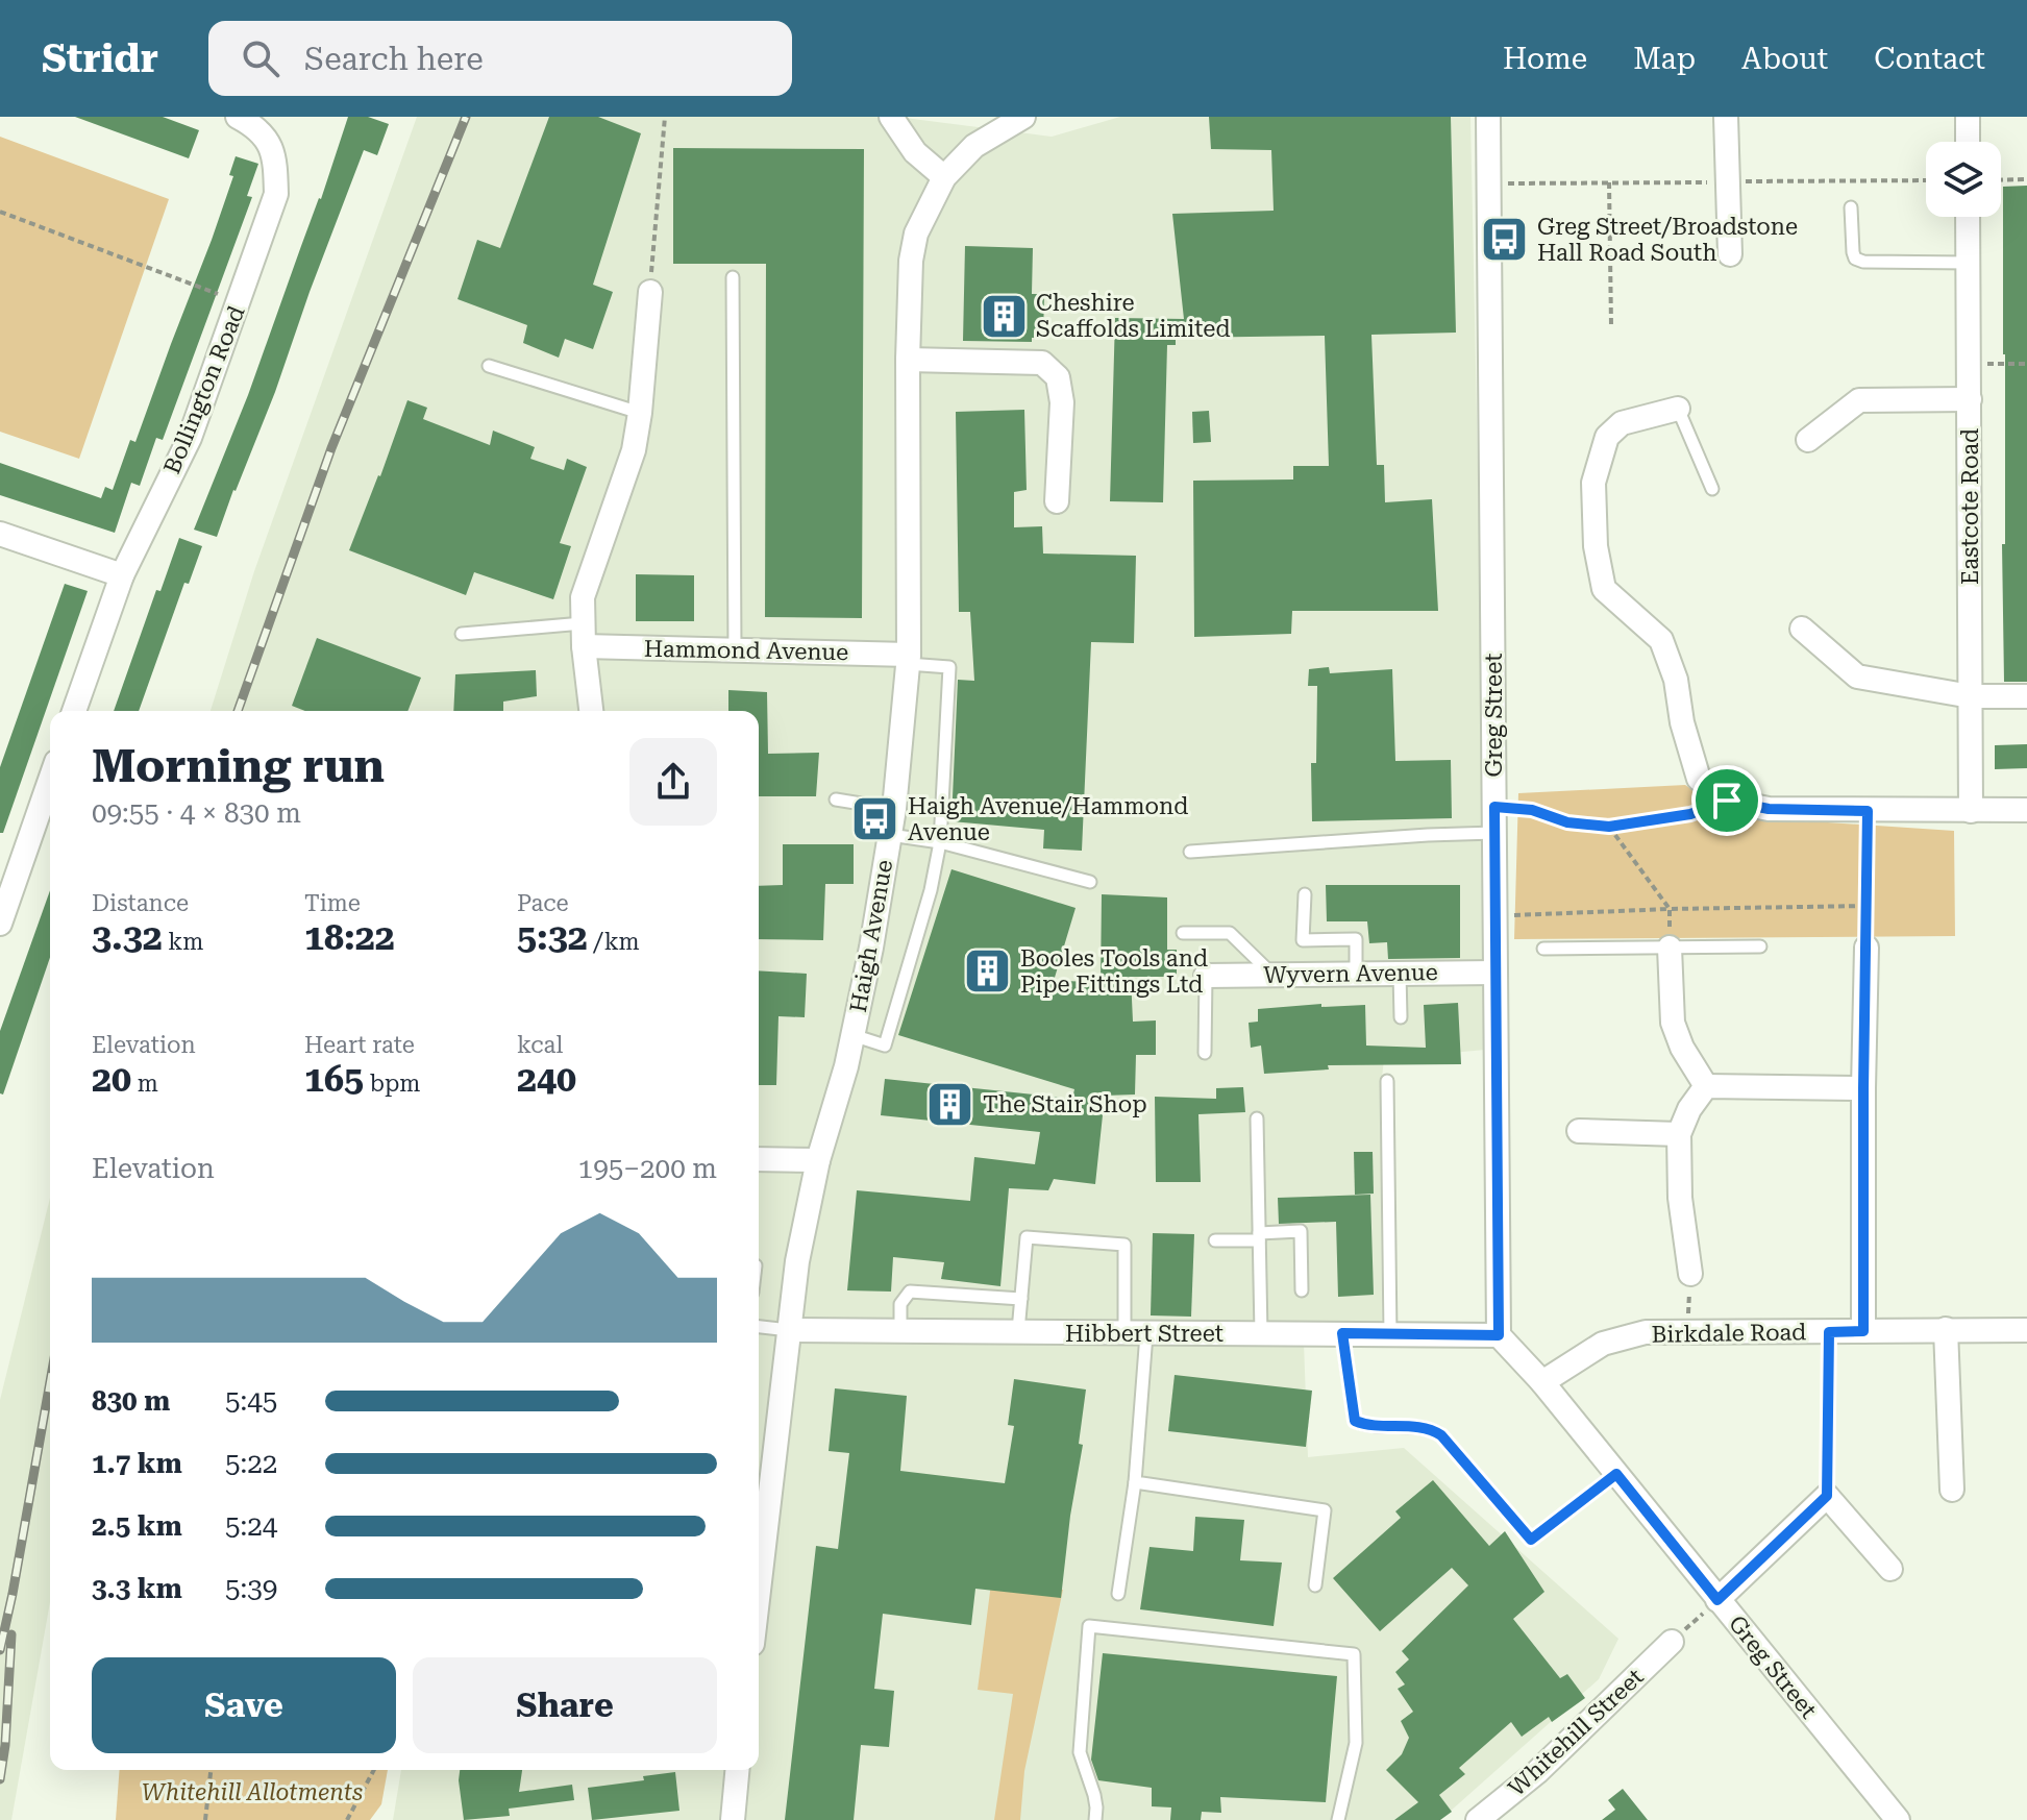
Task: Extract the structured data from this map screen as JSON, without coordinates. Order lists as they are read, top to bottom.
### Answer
{
  "streets": {
    "street": [
      "Bollington Road",
      "Eastcote Road",
      "Hammond Avenue",
      "Greg Street",
      "Haigh Avenue",
      "Wyvern Avenue",
      "Hibbert Street",
      "Birkdale Road",
      "Whitehill Street"
    ]
  },
  "crossings": [
    ["Hammond Avenue", "Haigh Avenue"],
    ["Greg Street", "Wyvern Avenue"],
    ["Greg Street", "Hibbert Street"],
    ["Greg Street", "Birkdale Road"],
    ["Haigh Avenue", "Hibbert Street"]
  ],
  "parks": ["Whitehill Allotments"],
  "places": {
    "bus stop": ["Greg Street/Broadstone Hall Road South", "Haigh Avenue/Hammond Avenue"],
    "building": ["Cheshire Scaffolds Limited", "Booles Tools and Pipe Fittings Ltd", "The Stair Shop"]
  },
  "page": {
    "header": "Stridr",
    "search": "Search here",
    "nav": [
      "Home",
      "Map",
      "About",
      "Contact"
    ],
    "heading": ["Morning run", "09:55 · 4 × 830 m"],
    "stats": [
      ["Distance", "3.32 km"],
      ["Time", "18:22"],
      ["Pace", "5:32 /km"],
      ["Elevation", "20 m"],
      ["Heart rate", "165 bpm"],
      ["kcal", "240"]
    ],
    "chart": ["Elevation", "195–200 m"],
    "list": [
      {
        "name": "830 m",
        "note": "5:45"
      },
      {
        "name": "1.7 km",
        "note": "5:22"
      },
      {
        "name": "2.5 km",
        "note": "5:24"
      },
      {
        "name": "3.3 km",
        "note": "5:39"
      }
    ],
    "buttons": ["Save", "Share"]
  }
}
